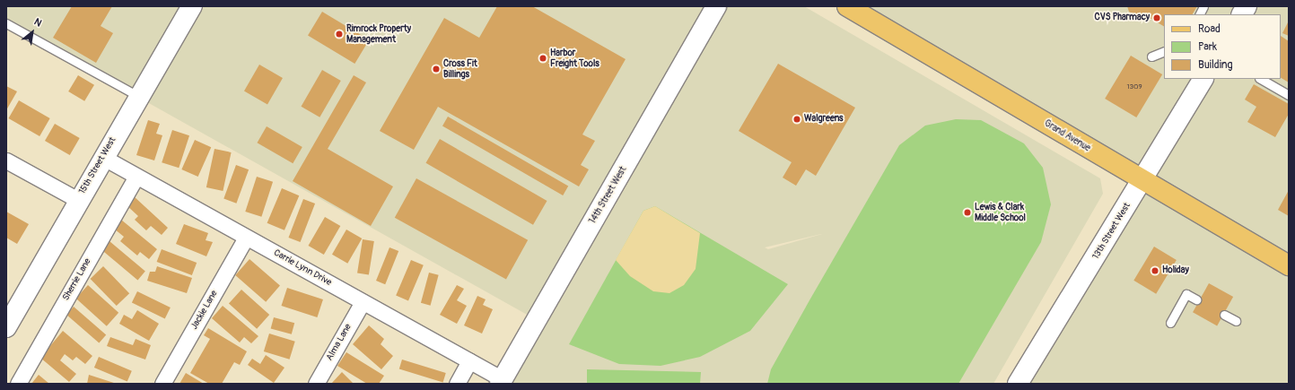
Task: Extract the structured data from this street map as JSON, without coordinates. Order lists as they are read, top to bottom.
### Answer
{
  "streets": {
    "main road": ["Grand Avenue"],
    "street": [
      "15th Street West",
      "14th Street West",
      "13th Street West",
      "Carrie Lynn Drive",
      "Sherrie Lane",
      "Jackie Lane",
      "Alma Lane"
    ]
  },
  "crossings": [
    ["Grand Avenue", "13th Street West"],
    ["15th Street West", "Carrie Lynn Drive"],
    ["14th Street West", "Carrie Lynn Drive"],
    ["Carrie Lynn Drive", "Sherrie Lane"],
    ["Carrie Lynn Drive", "Jackie Lane"],
    ["Carrie Lynn Drive", "Alma Lane"]
  ],
  "places": [
    "CVS Pharmacy",
    "Rimrock Property Management",
    "Harbor Freight Tools",
    "Cross Fit Billings",
    "Walgreens",
    "Lewis & Clark Middle School",
    "Holiday"
  ],
  "house_numbers": ["1309"],
  "legend": ["Road", "Park", "Building"],
  "north": "top right"
}
